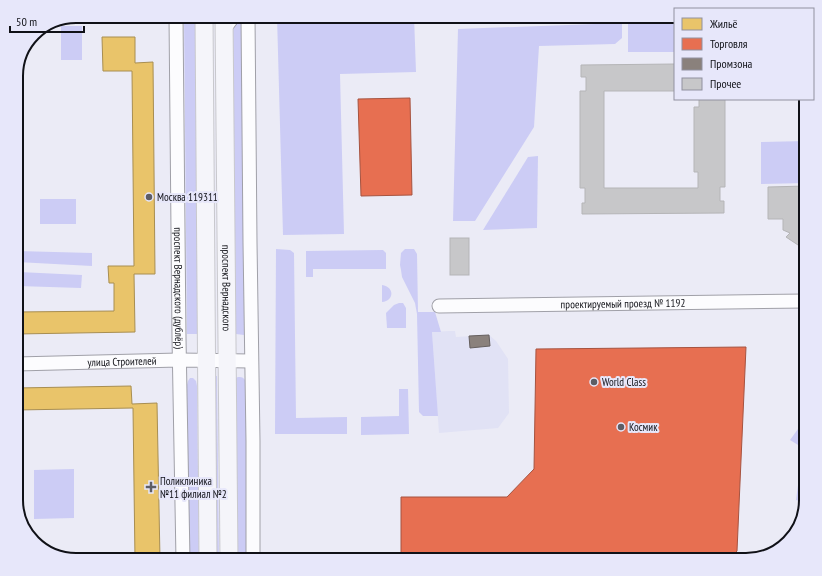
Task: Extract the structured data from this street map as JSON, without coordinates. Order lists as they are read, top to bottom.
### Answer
{
  "streets": {
    "main road": ["проспект Вернадского"],
    "street": ["проспект Вернадского (дублёр)", "проектируемый проезд № 1192", "улица Строителей"]
  },
  "crossings": [
    ["проспект Вернадского (дублёр)", "улица Строителей"],
    ["проспект Вернадского", "улица Строителей"]
  ],
  "places": {
    "other": ["Москва 119311", "World Class", "Космик"],
    "health": ["Поликлиника №11 филиал №2"]
  },
  "legend": [
    "Жильё",
    "Торговля",
    "Промзона",
    "Прочее"
  ],
  "scale_bar": "50 m"
}
